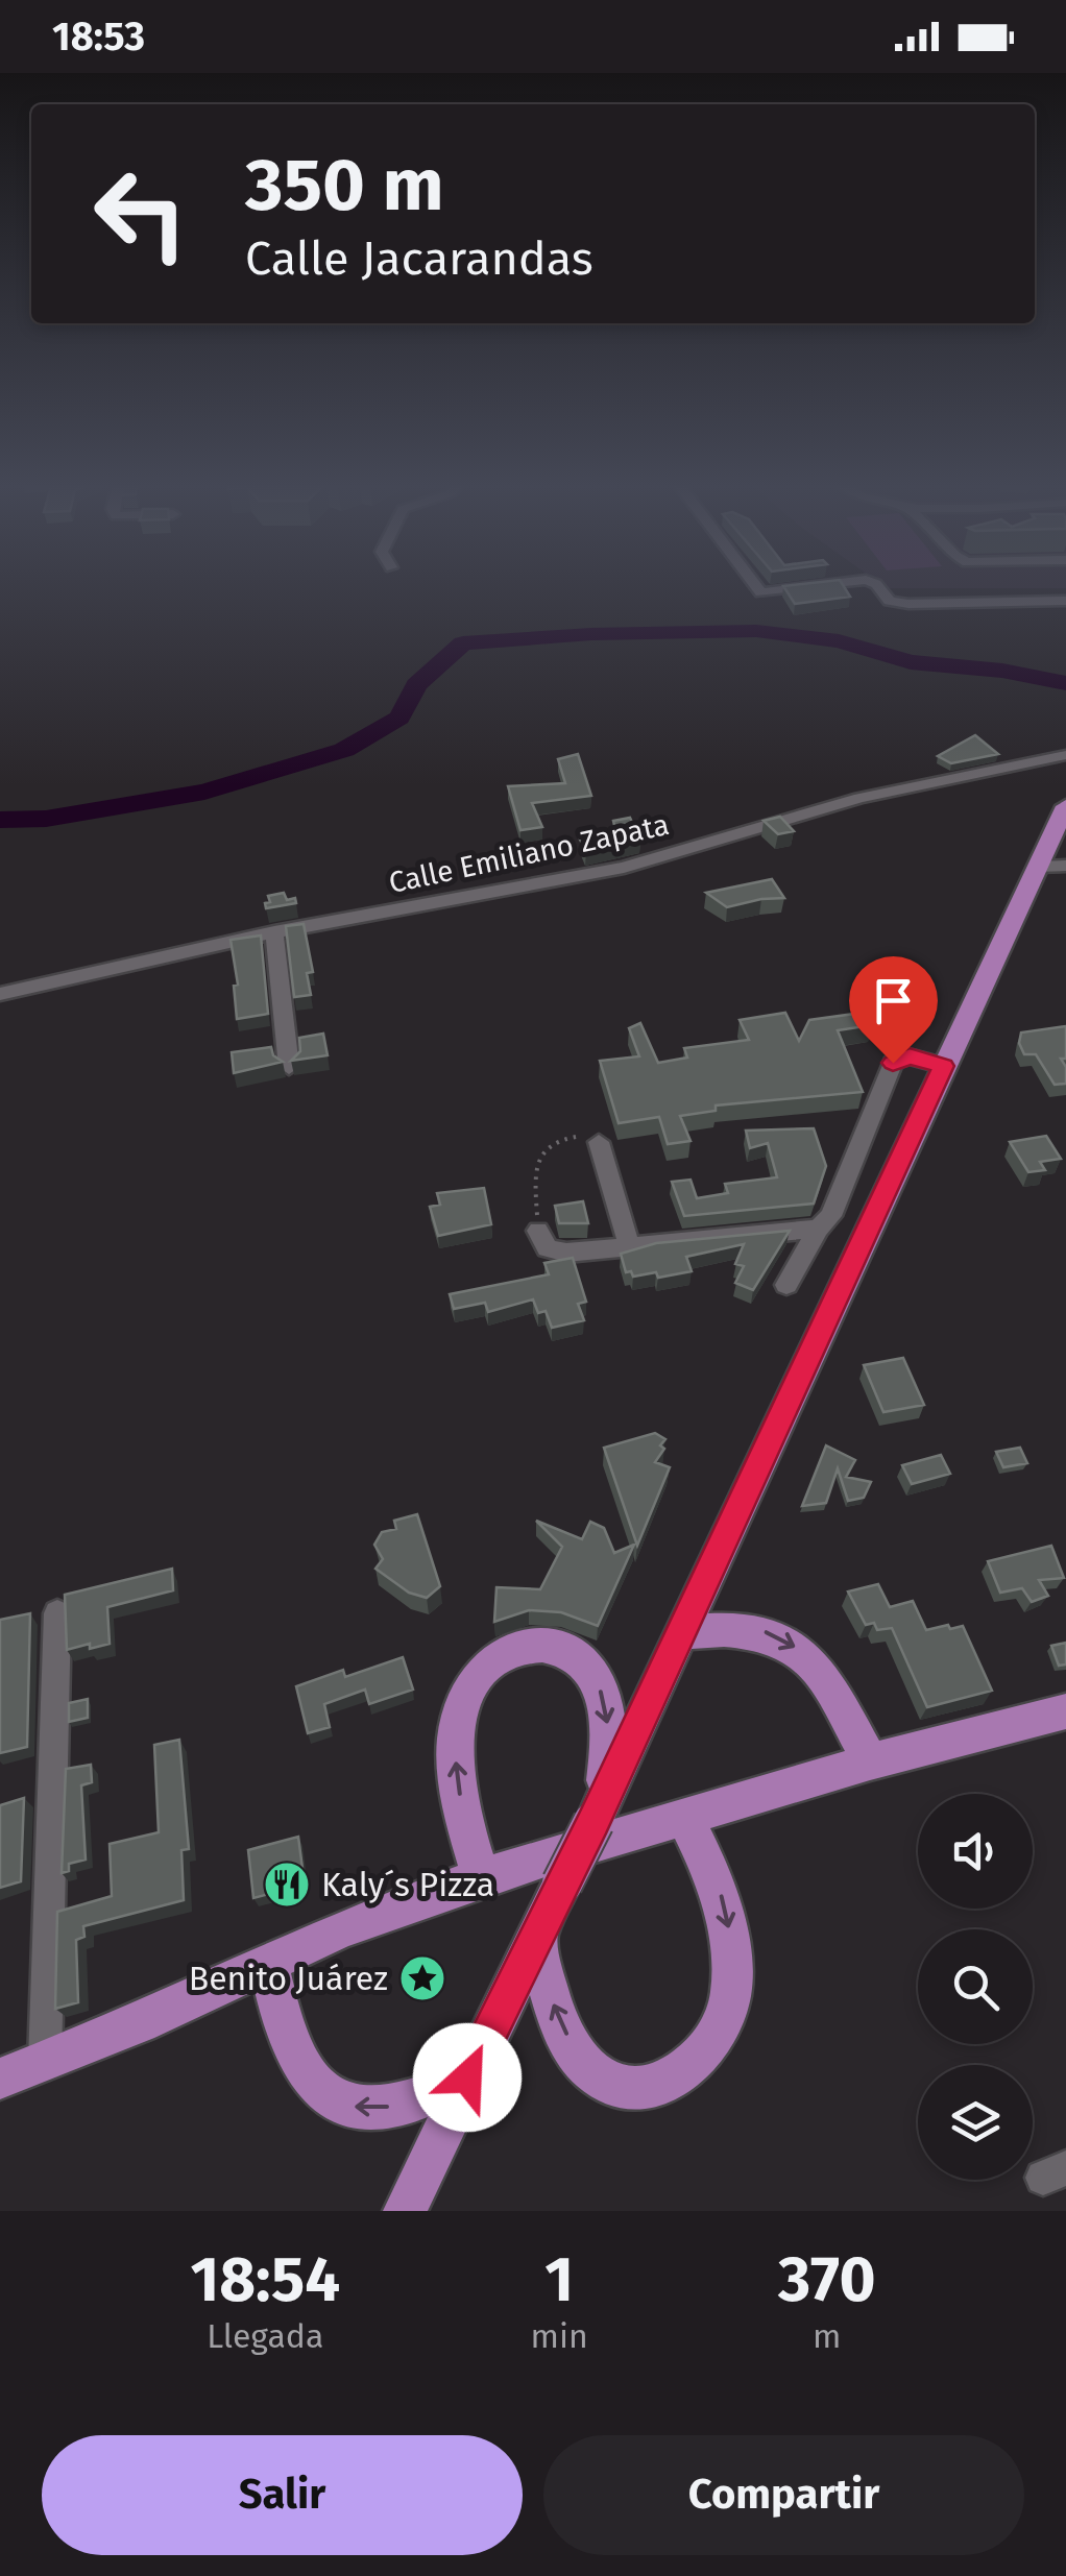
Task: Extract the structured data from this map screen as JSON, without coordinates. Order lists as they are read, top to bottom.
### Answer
{
  "streets": {
    "street": ["Calle Emiliano Zapata"]
  },
  "places": {
    "restaurant": ["Kaly´s Pizza"],
    "place": ["Benito Juárez"]
  },
  "page": {
    "status": "18:53",
    "turn": ["350 m", "Calle Jacarandas"],
    "eta": [
      "18:54",
      "Llegada",
      "1",
      "min",
      "370",
      "m"
    ],
    "buttons": ["Salir", "Compartir"]
  }
}
